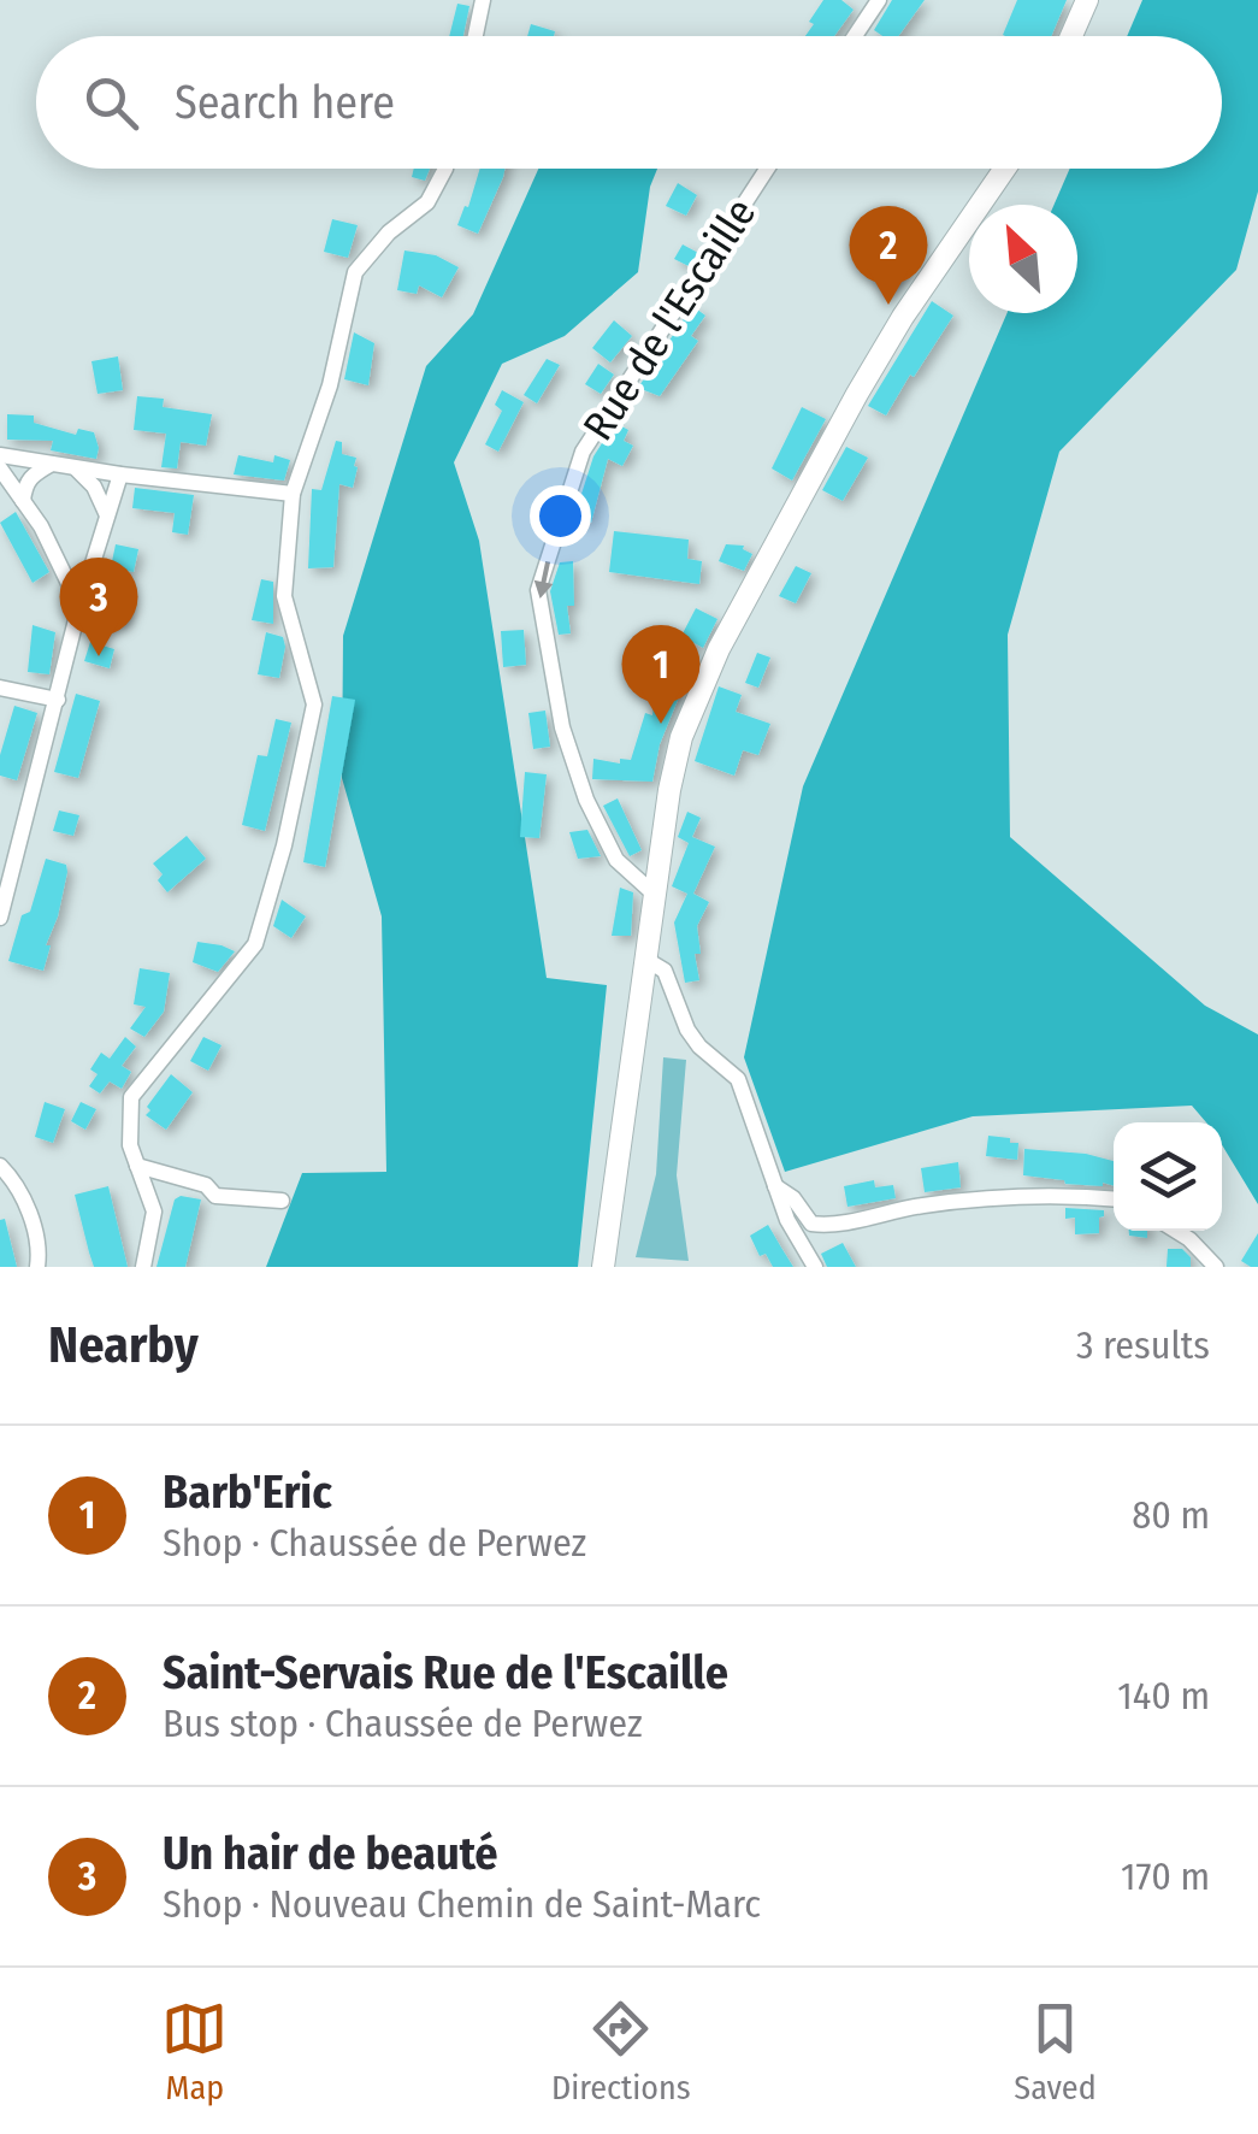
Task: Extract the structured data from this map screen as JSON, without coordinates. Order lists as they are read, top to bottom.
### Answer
{
  "streets": {
    "street": ["Rue de l'Escaille"]
  },
  "one_way": ["Rue de l'Escaille"],
  "north": "top left",
  "page": {
    "search": "Search here",
    "pins": ["2", "3", "1"],
    "heading": ["Nearby", "3 results"],
    "list": [
      {
        "mark": "1",
        "name": "Barb'Eric",
        "note": "Shop · Chaussée de Perwez",
        "value": "80 m"
      },
      {
        "mark": "2",
        "name": "Saint-Servais Rue de l'Escaille",
        "note": "Bus stop · Chaussée de Perwez",
        "value": "140 m"
      },
      {
        "mark": "3",
        "name": "Un hair de beauté",
        "note": "Shop · Nouveau Chemin de Saint-Marc",
        "value": "170 m"
      }
    ],
    "nav": ["Map", "Directions", "Saved"]
  }
}
